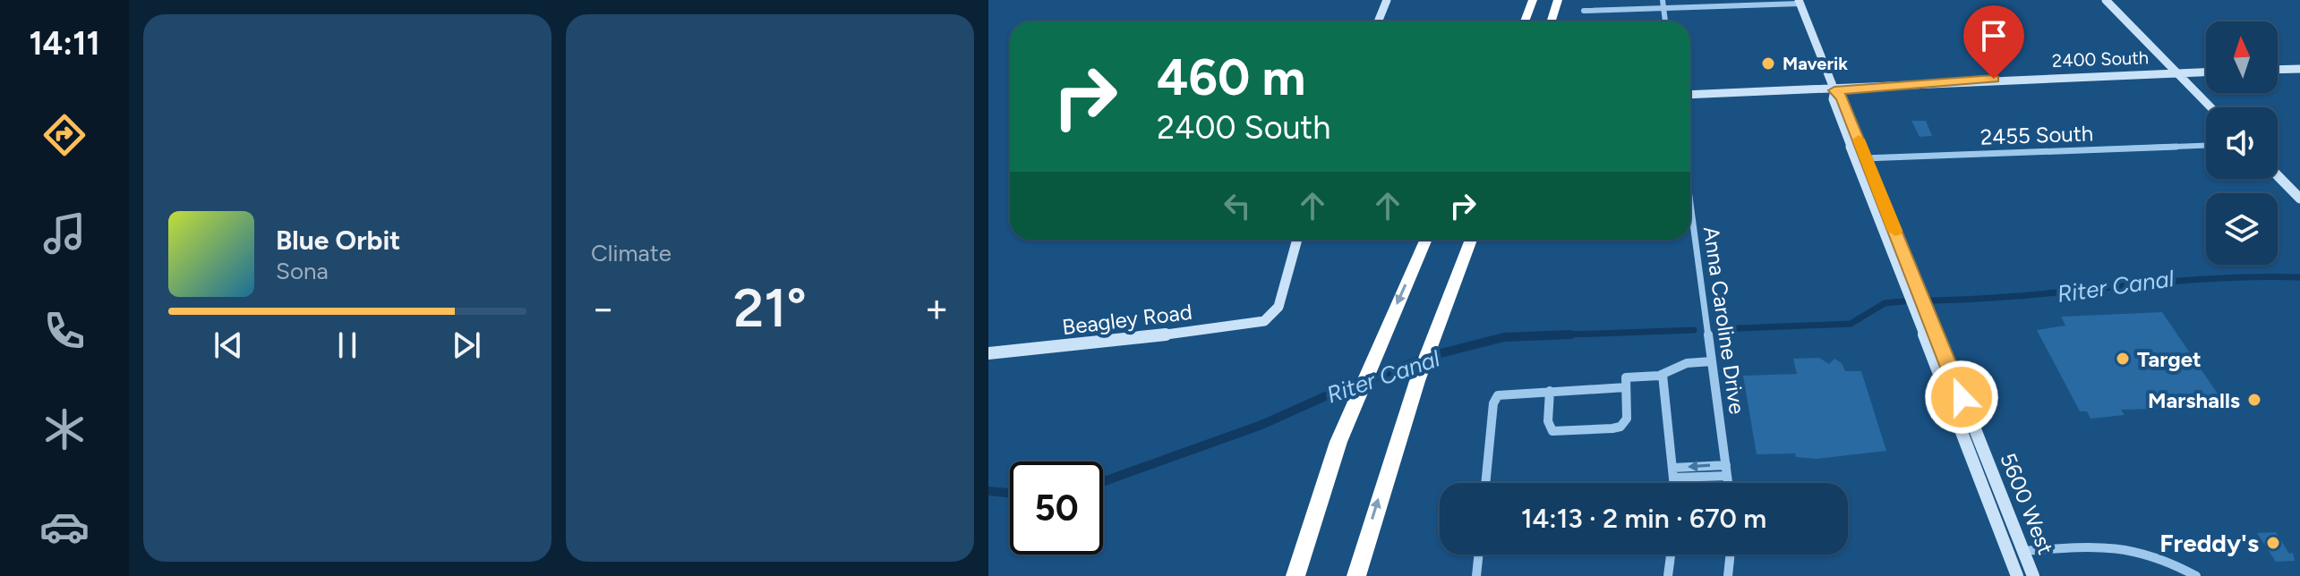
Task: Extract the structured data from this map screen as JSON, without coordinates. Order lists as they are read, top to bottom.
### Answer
{
  "streets": {
    "street": [
      "2400 South",
      "2455 South",
      "Beagley Road",
      "Anna Caroline Drive",
      "5600 West"
    ]
  },
  "crossings": [
    ["2400 South", "5600 West"],
    ["2455 South", "5600 West"]
  ],
  "water": ["Riter Canal"],
  "places": [
    "Maverik",
    "Target",
    "Marshalls",
    "Freddy's"
  ],
  "north": "top",
  "page": {
    "tabs": "14:11",
    "tile": "Climate",
    "turn": ["460 m", "2400 South"],
    "song": ["Blue Orbit", "Sona"],
    "heat": ["−", "21°", "+"],
    "limit": "50",
    "trip": "14:13 · 2 min · 670 m"
  }
}
